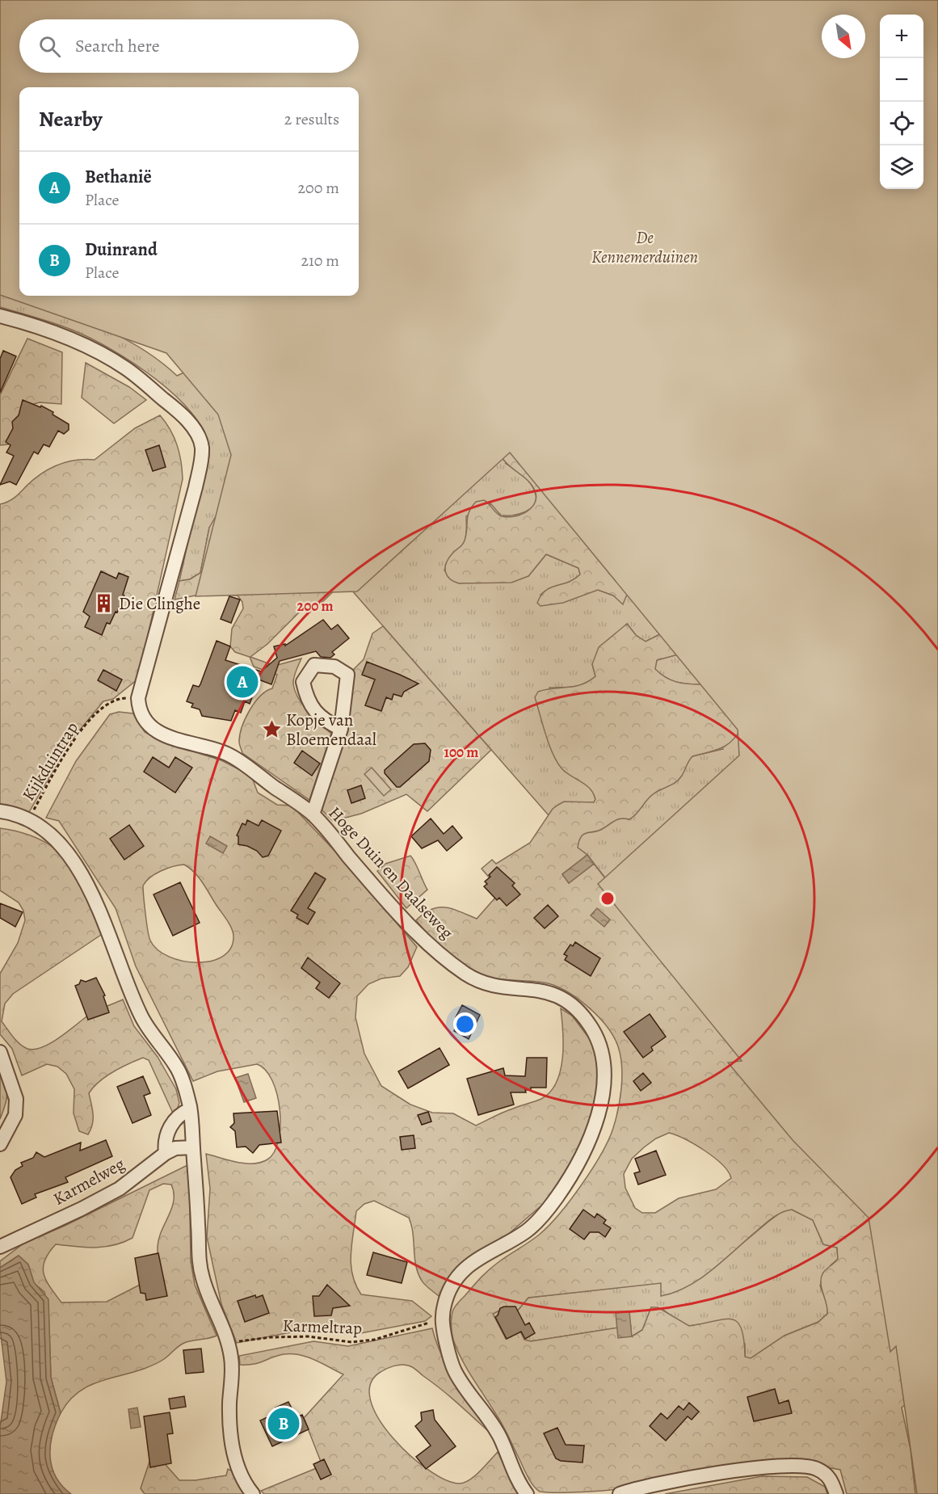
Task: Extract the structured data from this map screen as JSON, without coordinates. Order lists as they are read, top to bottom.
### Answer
{
  "streets": {
    "street": ["Hoge Duin en Daalseweg", "Karmelweg"],
    "path": ["Kijkduintrap", "Karmeltrap"]
  },
  "crossings": [
    ["Kijkduintrap", "Hoge Duin en Daalseweg"],
    ["Hoge Duin en Daalseweg", "Karmeltrap"]
  ],
  "parks": ["De Kennemerduinen"],
  "places": {
    "building": ["Die Clinghe"],
    "place": ["Kopje van Bloemendaal"]
  },
  "north": "bottom right",
  "page": {
    "map_buttons": ["+", "−"],
    "search": "Search here",
    "heading": ["Nearby", "2 results"],
    "list": [
      {
        "mark": "A",
        "name": "Bethanië",
        "note": "Place",
        "value": "200 m"
      },
      {
        "mark": "B",
        "name": "Duinrand",
        "note": "Place",
        "value": "210 m"
      }
    ],
    "pins": ["A", "B"]
  },
  "rings": ["200 m", "100 m"]
}
